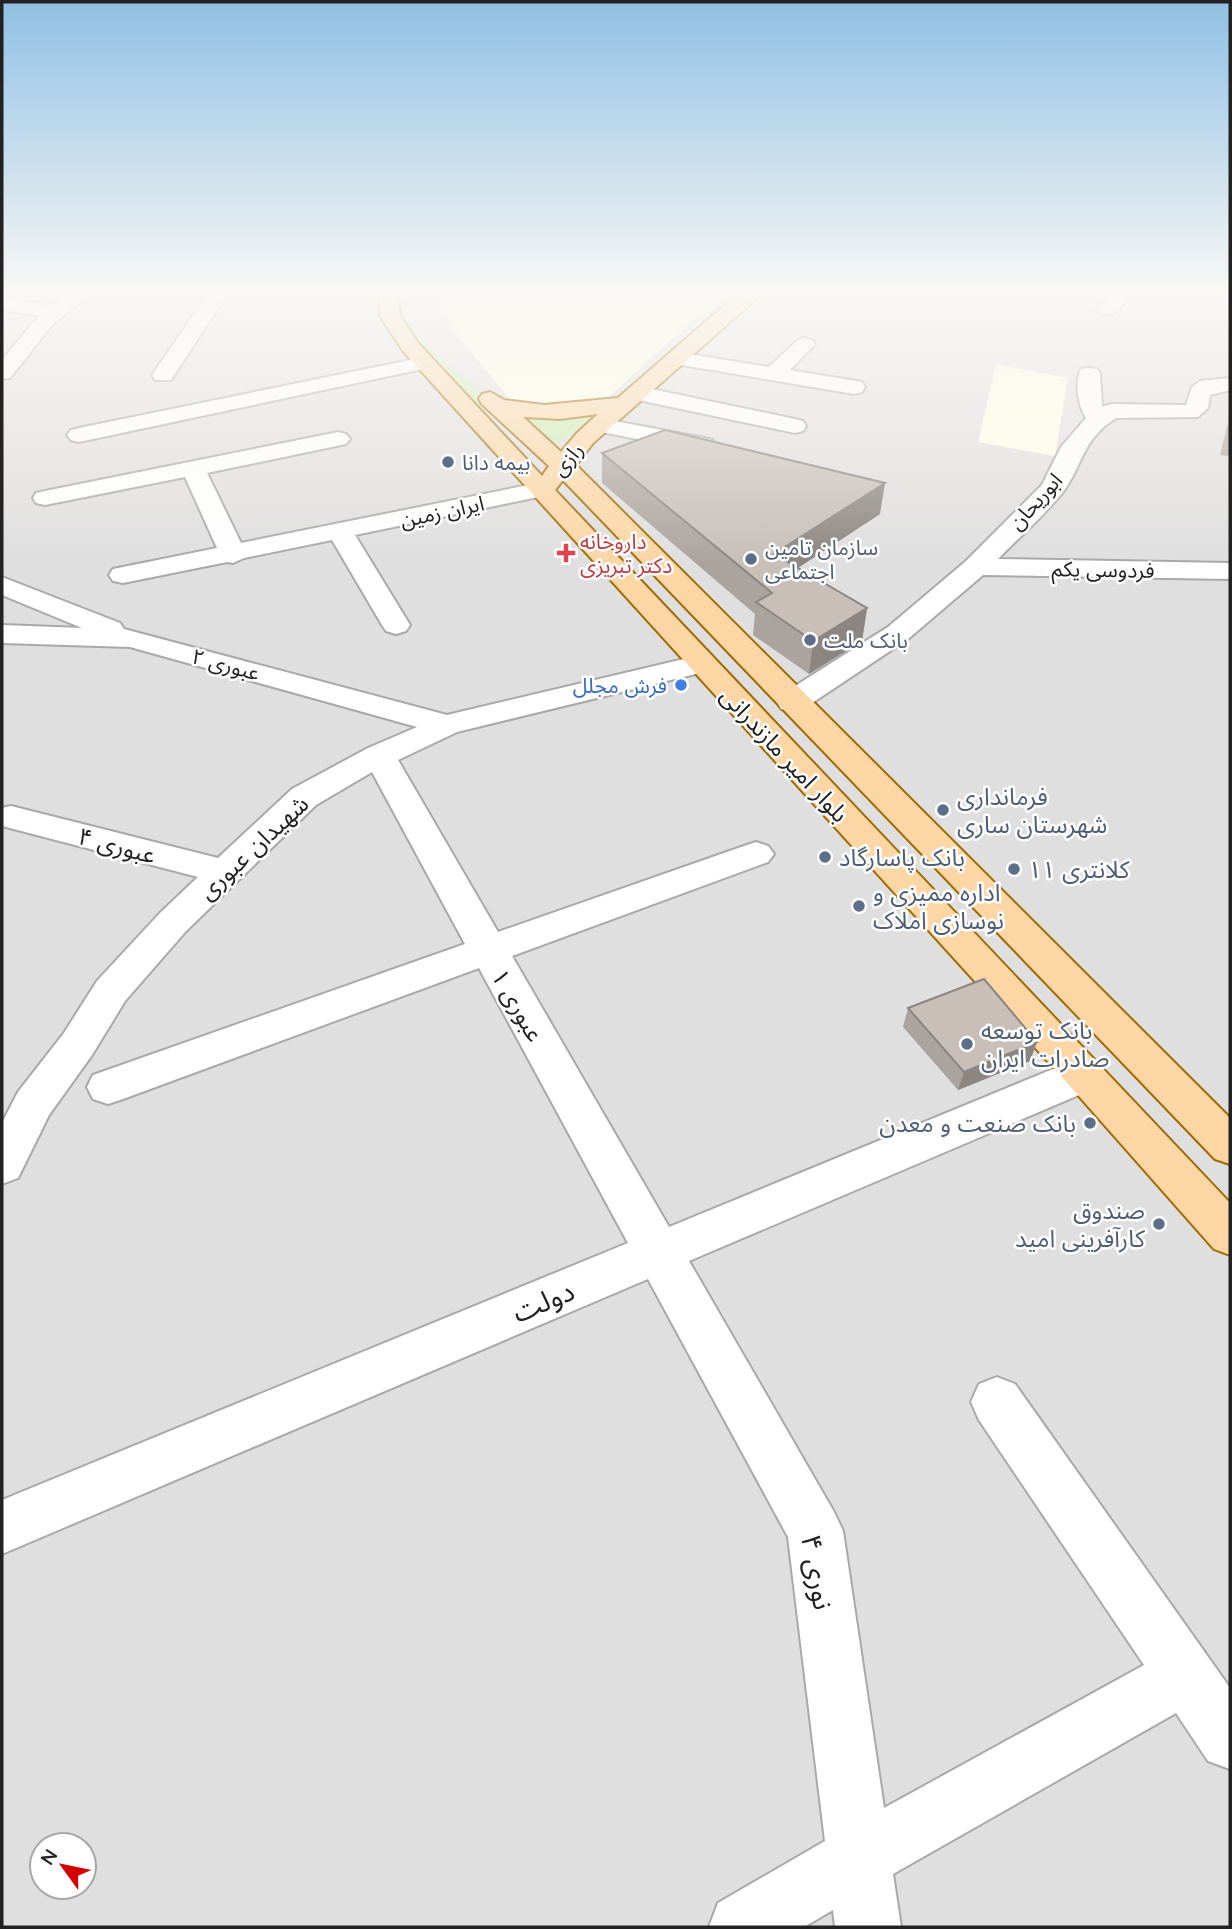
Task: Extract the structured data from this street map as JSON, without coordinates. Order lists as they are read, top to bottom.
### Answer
{
  "streets": {
    "main road": ["رازی", "بلوار امیر مازندرانی"],
    "street": [
      "ابوریحان",
      "ایران زمین",
      "فردوسی یکم",
      "عبوری ۲",
      "عبوری ۴",
      "شهیدان عبوری",
      "عبوری ۱",
      "دولت",
      "نوری ۴"
    ]
  },
  "crossings": [
    ["رازی", "ایران زمین"],
    ["رازی", "بلوار امیر مازندرانی"],
    ["ابوریحان", "فردوسی یکم"],
    ["ابوریحان", "بلوار امیر مازندرانی"],
    ["ایران زمین", "بلوار امیر مازندرانی"],
    ["عبوری ۲", "شهیدان عبوری"],
    ["بلوار امیر مازندرانی", "شهیدان عبوری"],
    ["بلوار امیر مازندرانی", "دولت"],
    ["عبوری ۴", "شهیدان عبوری"],
    ["شهیدان عبوری", "عبوری ۱"],
    ["عبوری ۱", "دولت"],
    ["عبوری ۱", "نوری ۴"],
    ["دولت", "نوری ۴"]
  ],
  "places": {
    "other": [
      "بیمه دانا",
      "سازمان تامین اجتماعی",
      "بانک ملت",
      "فرش مجلل",
      "فرمانداری شهرستان ساری",
      "بانک پاسارگاد",
      "کلانتری ۱۱",
      "اداره ممیزی و نوسازی املاک",
      "بانک توسعه صادرات ایران",
      "بانک صنعت و معدن",
      "صندوق کارآفرینی امید"
    ],
    "health": ["داروخانه دکتر تبریزی"]
  },
  "north": "top left"
}
